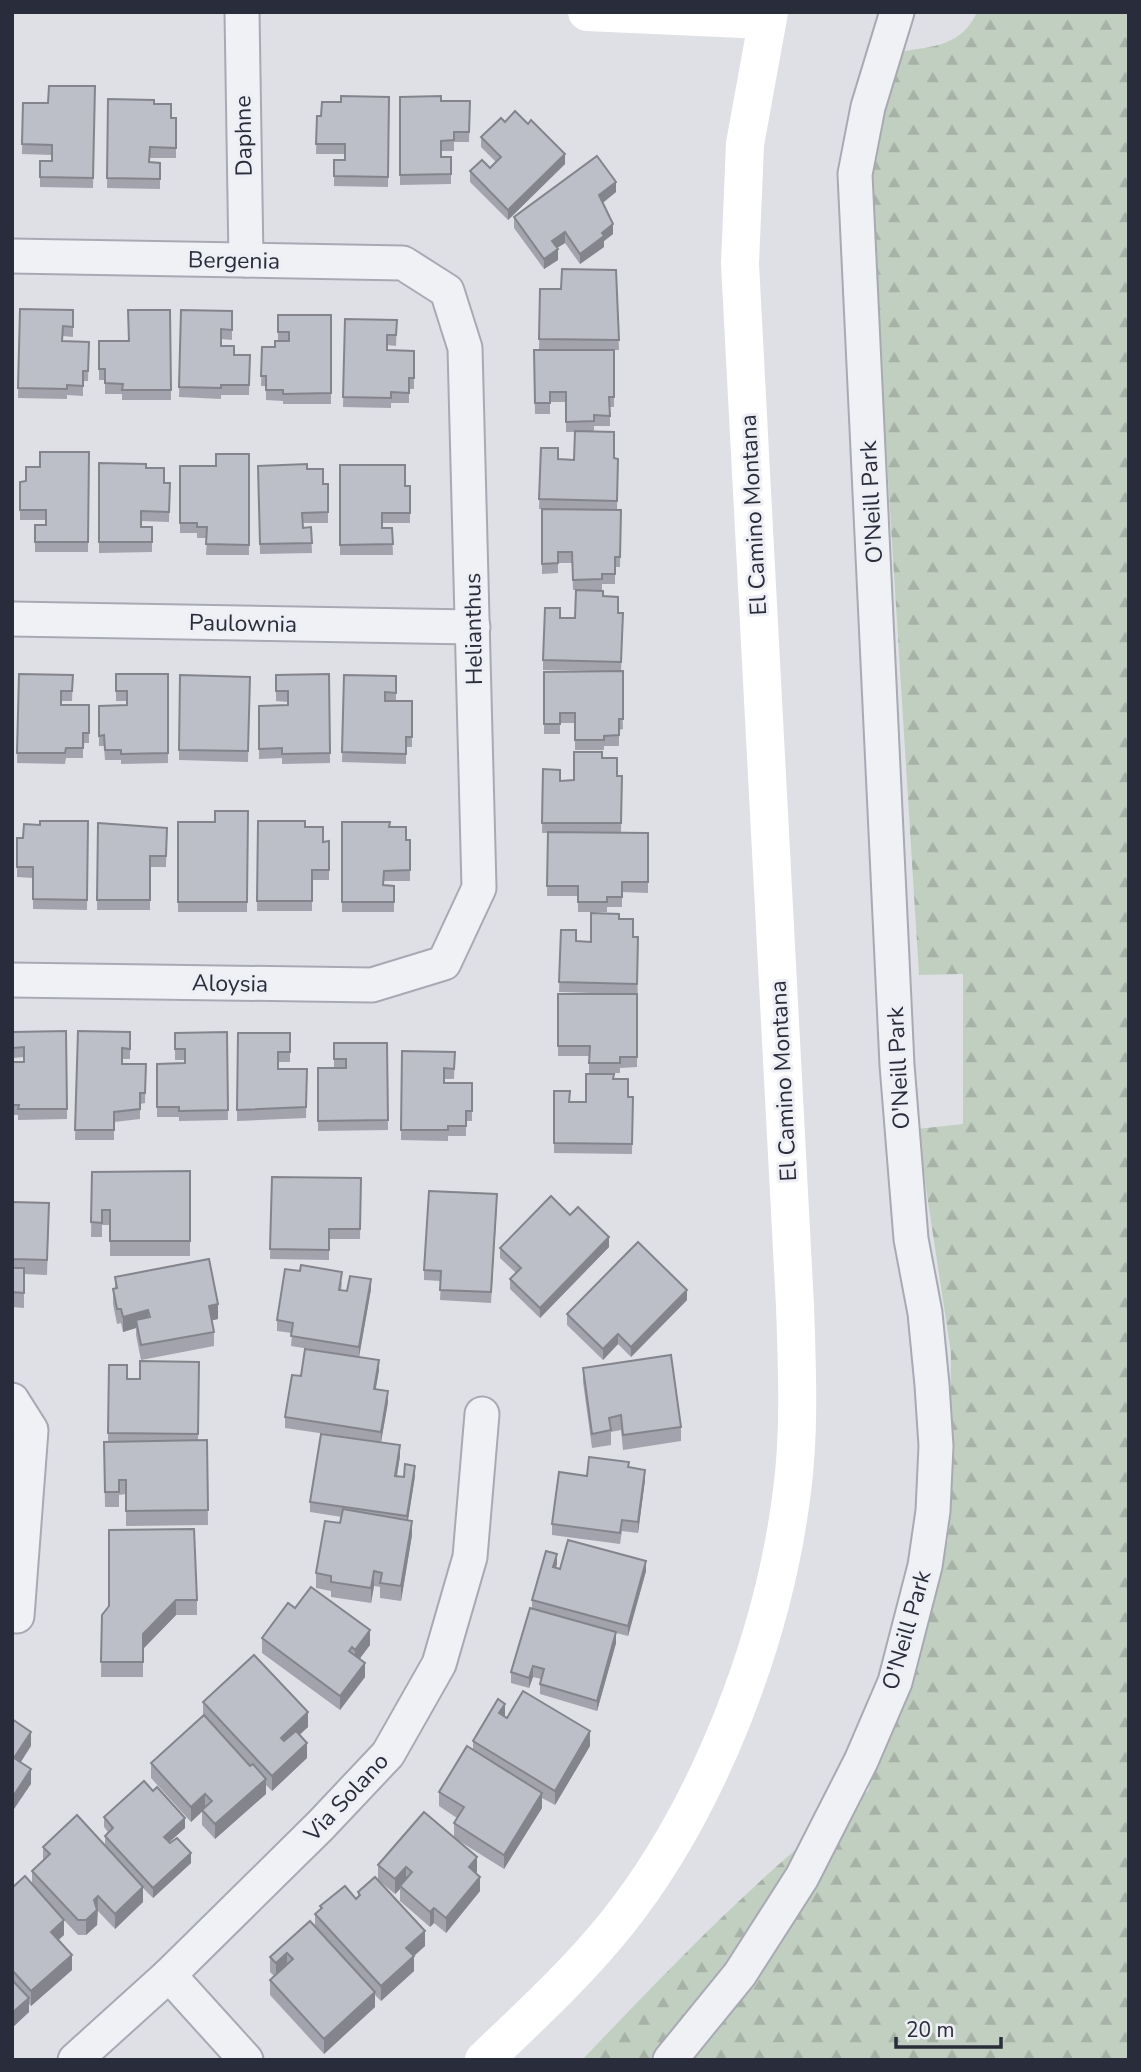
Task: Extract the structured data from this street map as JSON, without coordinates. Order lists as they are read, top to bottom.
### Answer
{
  "streets": {
    "street": [
      "Daphne",
      "Bergenia",
      "O'Neill Park",
      "El Camino Montana",
      "Paulownia",
      "Helianthus",
      "Aloysia",
      "Via Solano"
    ]
  },
  "crossings": [
    ["Daphne", "Bergenia"],
    ["Bergenia", "Helianthus"],
    ["Paulownia", "Helianthus"],
    ["Helianthus", "Aloysia"]
  ],
  "scale_bar": "20 m"
}
